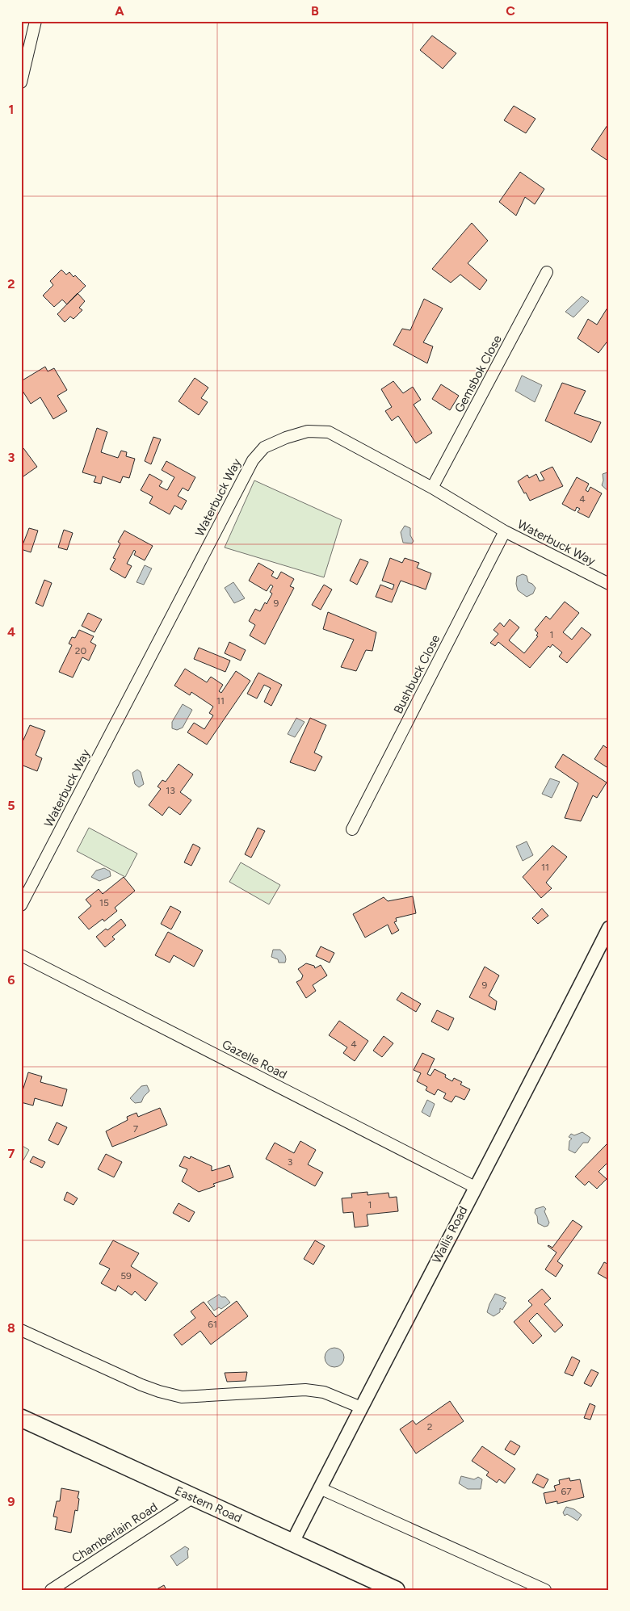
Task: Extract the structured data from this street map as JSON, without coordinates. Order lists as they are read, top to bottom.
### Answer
{
  "streets": {
    "main road": ["Eastern Road"],
    "street": [
      "Gemsbok Close",
      "Waterbuck Way",
      "Bushbuck Close",
      "Gazelle Road",
      "Wallis Road",
      "Chamberlain Road"
    ]
  },
  "crossings": [
    ["Gemsbok Close", "Waterbuck Way"],
    ["Waterbuck Way", "Bushbuck Close"],
    ["Gazelle Road", "Wallis Road"],
    ["Wallis Road", "Eastern Road"],
    ["Eastern Road", "Chamberlain Road"]
  ],
  "house_numbers": [
    "4",
    "9",
    "1",
    "20",
    "11",
    "13",
    "11",
    "15",
    "9",
    "4",
    "7",
    "3",
    "1",
    "59",
    "61",
    "2",
    "67"
  ],
  "grid": {
    "columns": ["A", "B", "C"],
    "rows": [
      "1",
      "2",
      "3",
      "4",
      "5",
      "6",
      "7",
      "8",
      "9"
    ]
  }
}
